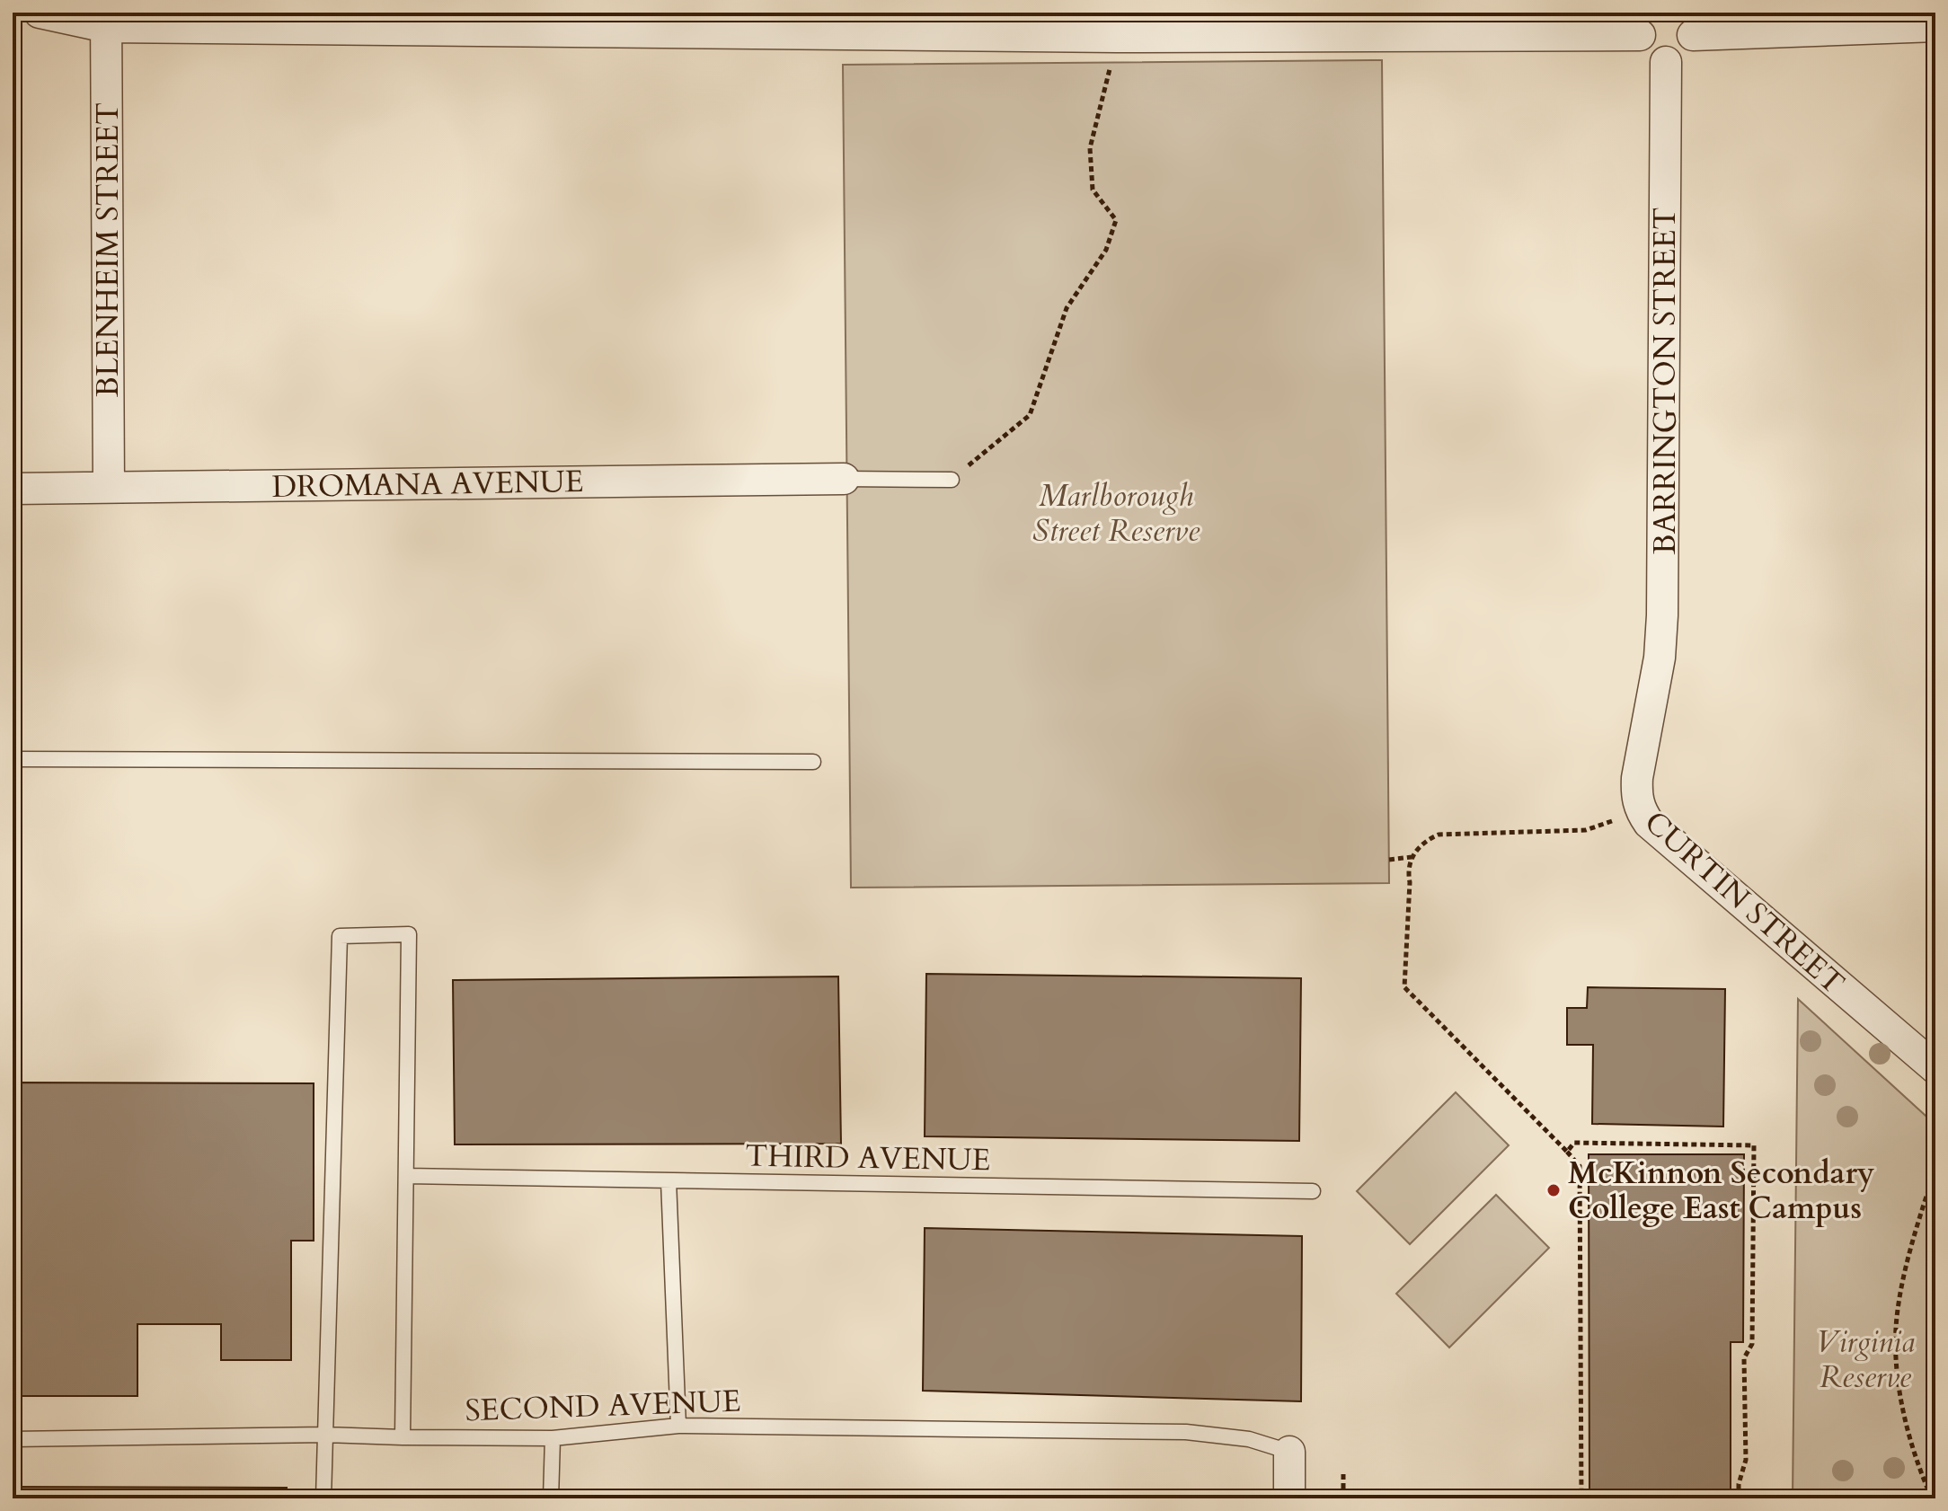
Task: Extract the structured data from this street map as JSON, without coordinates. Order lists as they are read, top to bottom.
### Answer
{
  "streets": {
    "street": [
      "BLENHEIM STREET",
      "BARRINGTON STREET",
      "DROMANA AVENUE",
      "CURTIN STREET"
    ],
    "lane": ["THIRD AVENUE", "SECOND AVENUE"]
  },
  "crossings": [
    ["BLENHEIM STREET", "DROMANA AVENUE"],
    ["BARRINGTON STREET", "CURTIN STREET"]
  ],
  "parks": ["Marlborough Street Reserve", "Virginia Reserve"],
  "places": ["McKinnon Secondary College East Campus"]
}
